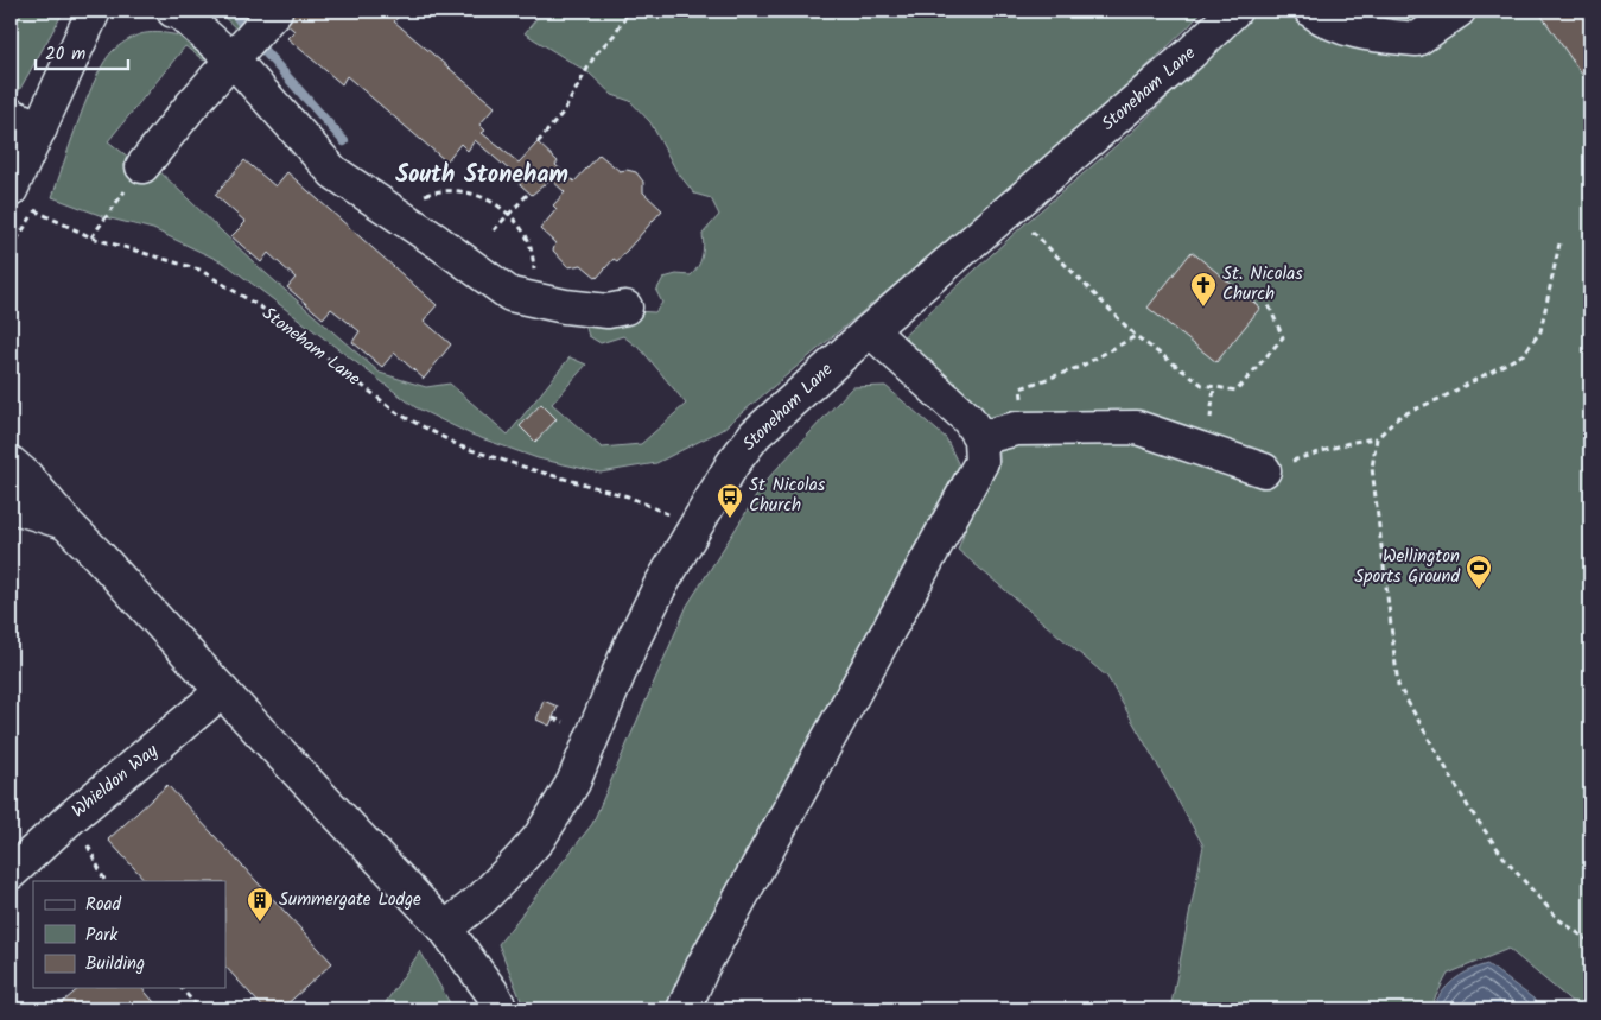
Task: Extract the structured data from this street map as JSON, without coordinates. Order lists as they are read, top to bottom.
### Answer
{
  "streets": {
    "street": ["Stoneham Lane", "Whieldon Way"]
  },
  "districts": ["South Stoneham"],
  "places": {
    "church": ["St. Nicolas Church"],
    "bus stop": ["St Nicolas Church"],
    "sports": ["Wellington Sports Ground"],
    "building": ["Summergate Lodge"]
  },
  "legend": ["Road", "Park", "Building"],
  "scale_bar": "20 m"
}
